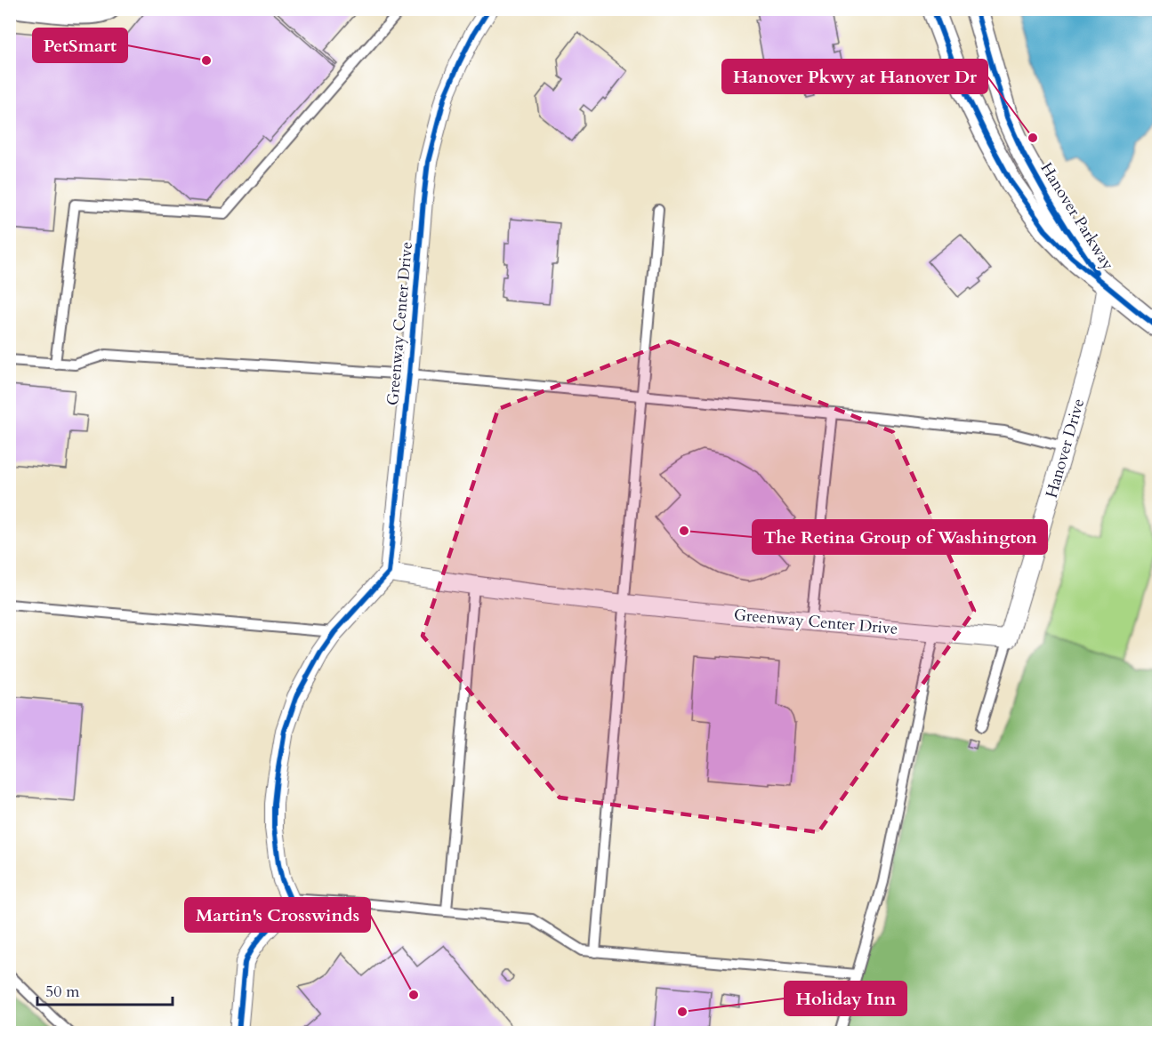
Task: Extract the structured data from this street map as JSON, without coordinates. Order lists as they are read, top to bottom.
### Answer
{
  "streets": {
    "street": ["Hanover Parkway", "Greenway Center Drive", "Hanover Drive"]
  },
  "crossings": [
    ["Hanover Parkway", "Hanover Drive"],
    ["Greenway Center Drive", "Hanover Drive"]
  ],
  "places": [
    "PetSmart",
    "Hanover Pkwy at Hanover Dr",
    "The Retina Group of Washington",
    "Martin's Crosswinds",
    "Holiday Inn"
  ],
  "scale_bar": "50 m"
}
